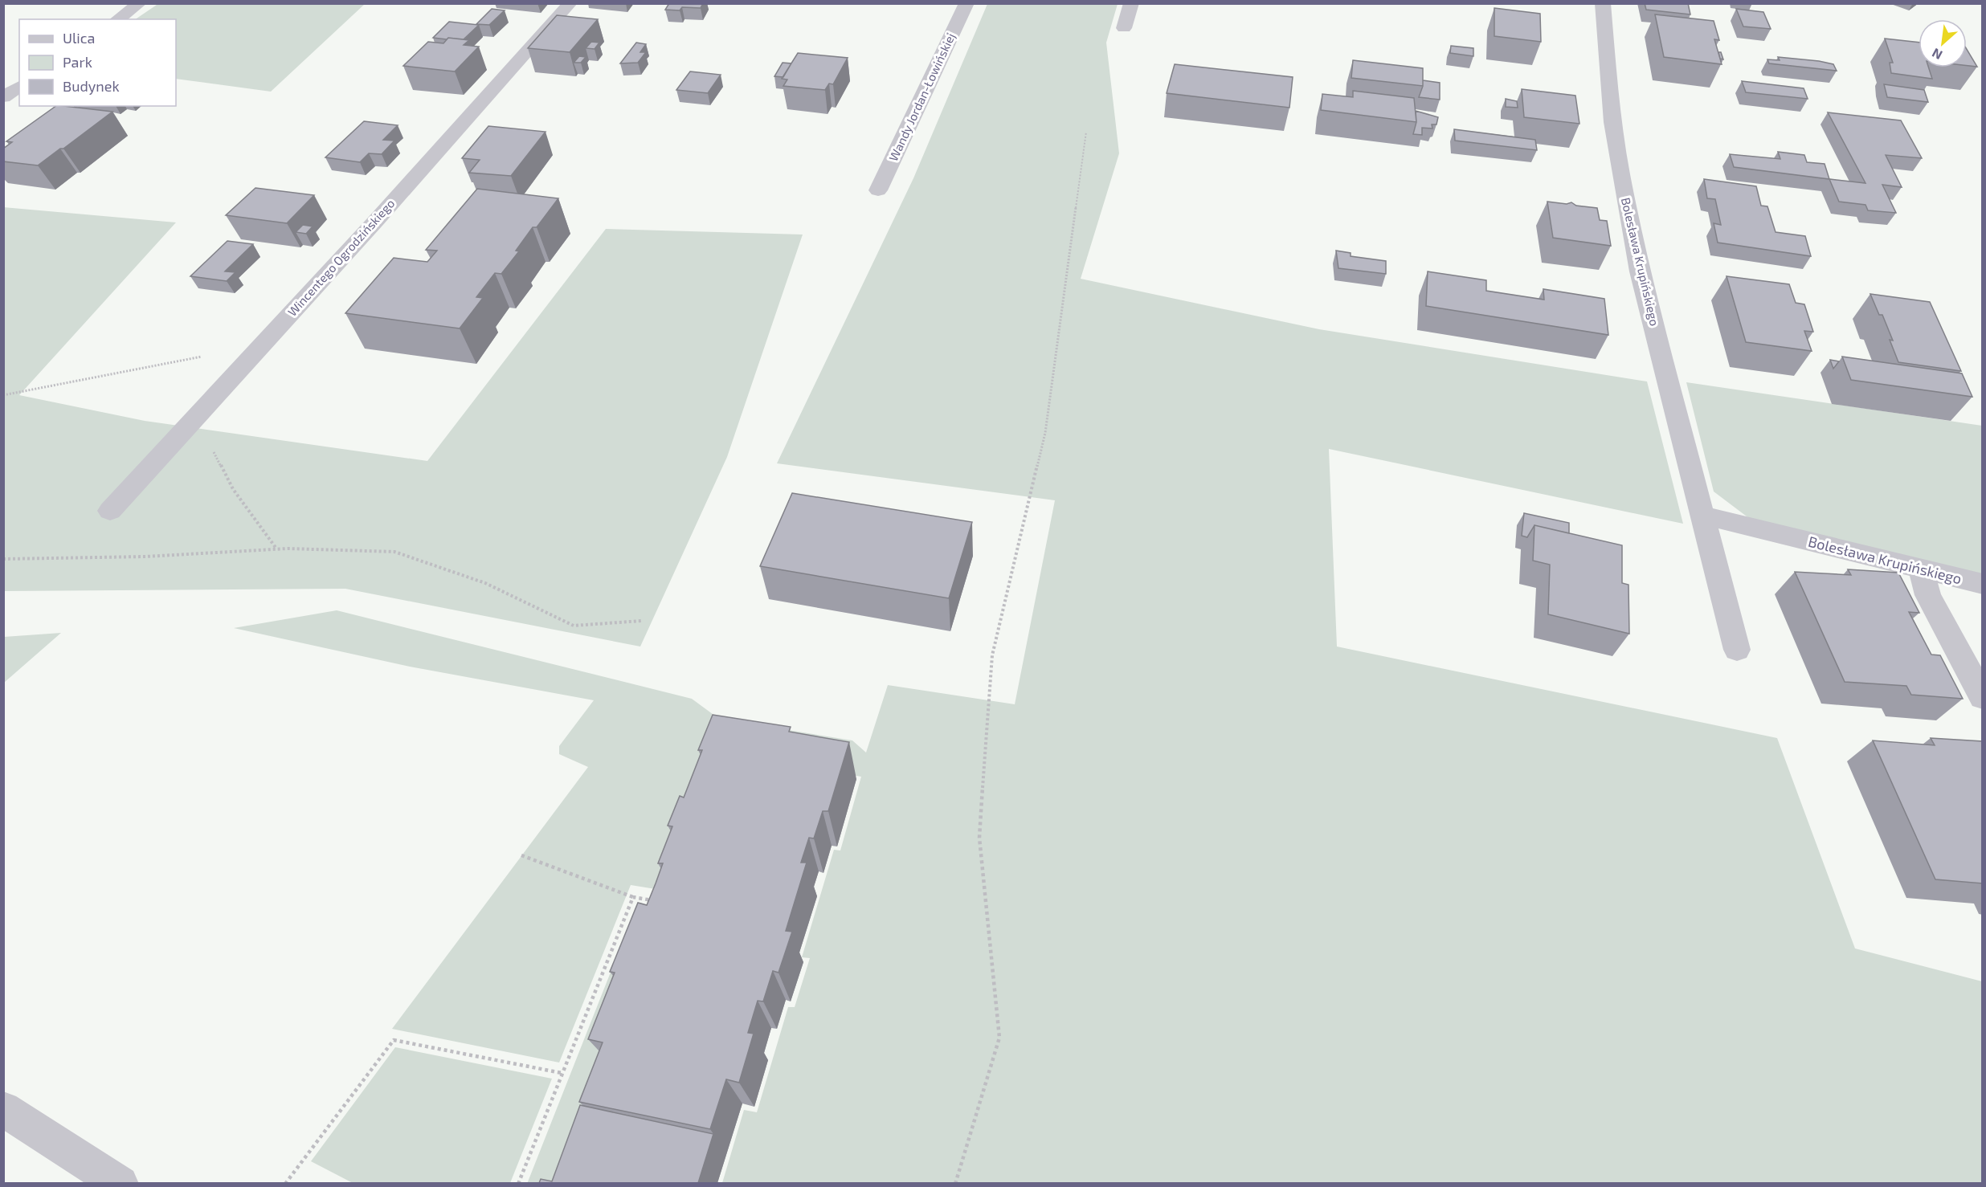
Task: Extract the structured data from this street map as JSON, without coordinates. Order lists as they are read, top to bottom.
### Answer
{
  "streets": {
    "street": ["Wandy Jordan-Łowińskiej", "Wincentego Ogrodzińskiego", "Bolesława Krupińskiego"]
  },
  "legend": ["Ulica", "Park", "Budynek"],
  "north": "bottom left"
}
